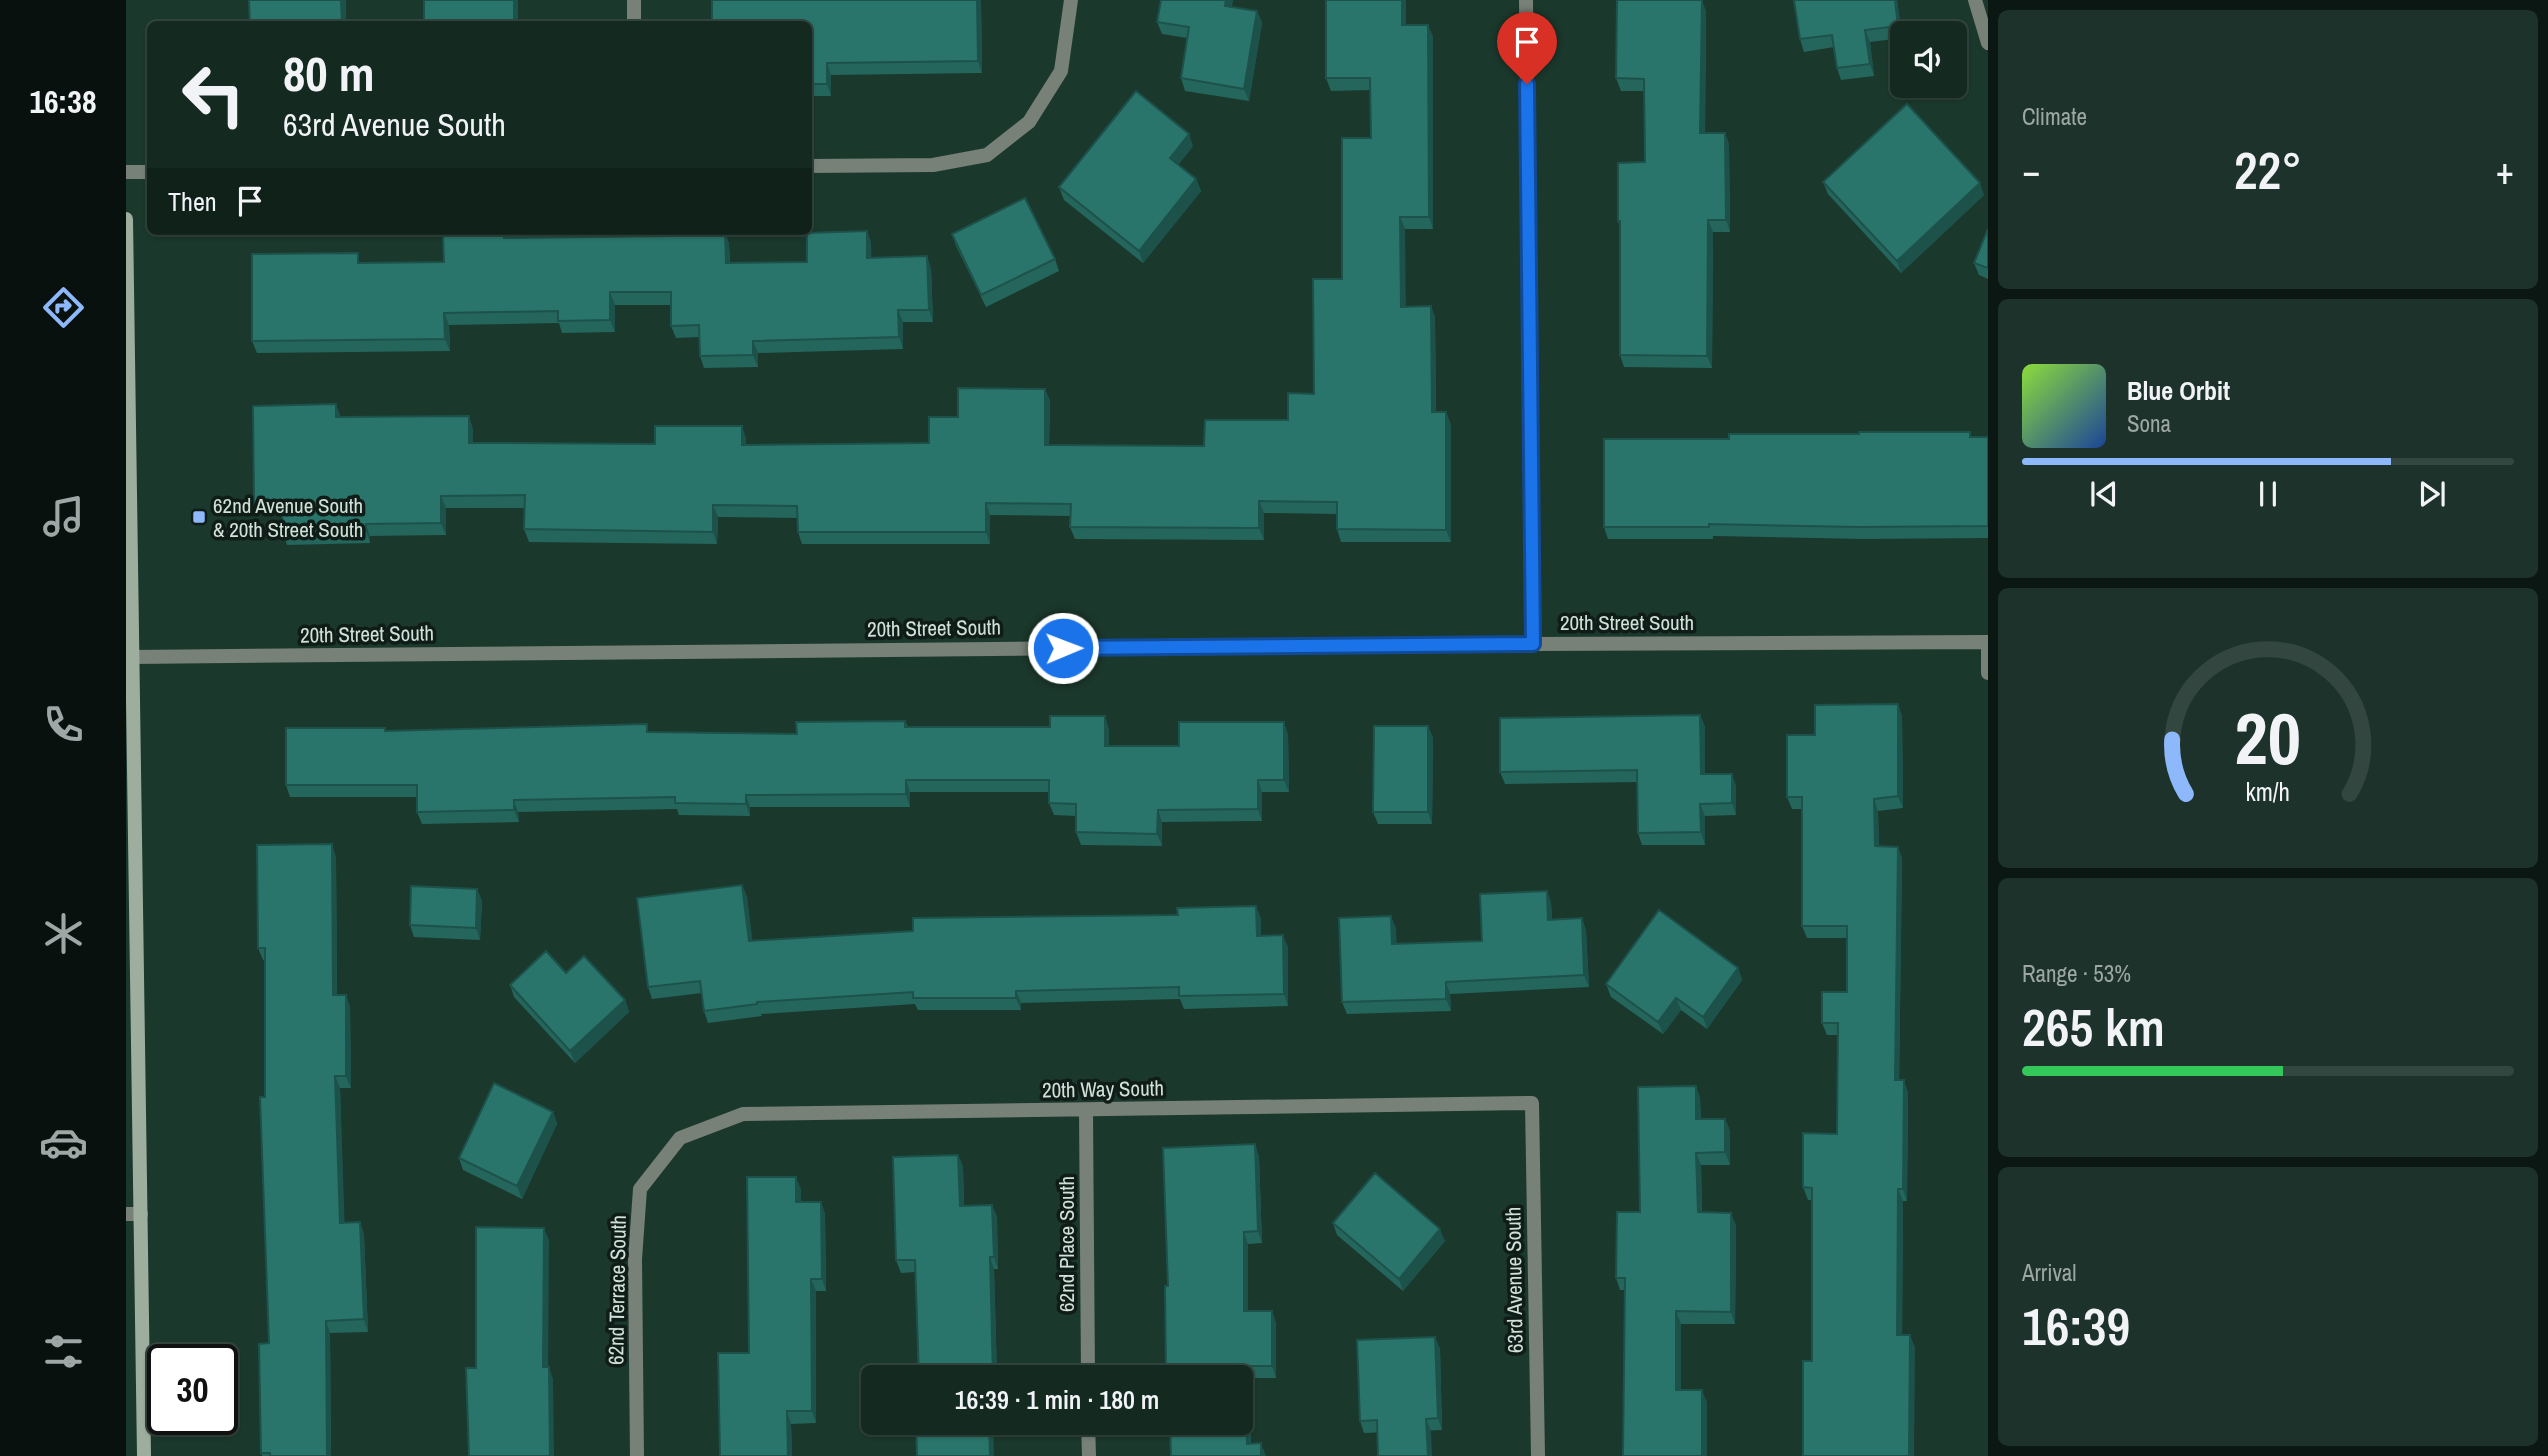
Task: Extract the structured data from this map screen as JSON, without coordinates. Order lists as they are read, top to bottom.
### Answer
{
  "streets": {
    "street": [
      "20th Street South",
      "20th Way South",
      "62nd Place South",
      "63rd Avenue South",
      "62nd Terrace South"
    ]
  },
  "crossings": [
    ["20th Way South", "62nd Place South"],
    ["20th Way South", "63rd Avenue South"],
    ["20th Way South", "62nd Terrace South"]
  ],
  "places": {
    "transit": ["62nd Avenue South & 20th Street South"]
  },
  "page": {
    "tabs": "16:38",
    "tile": [
      "Climate",
      ["Range · 53%", "265 km"],
      ["Arrival", "16:39"]
    ],
    "turn": ["80 m", "63rd Avenue South"],
    "heat": ["−", "22°", "+"],
    "then": "Then",
    "song": ["Blue Orbit", "Sona"],
    "limit": "30",
    "trip": "16:39 · 1 min · 180 m",
    "gauge": ["20", "km/h"]
  }
}
